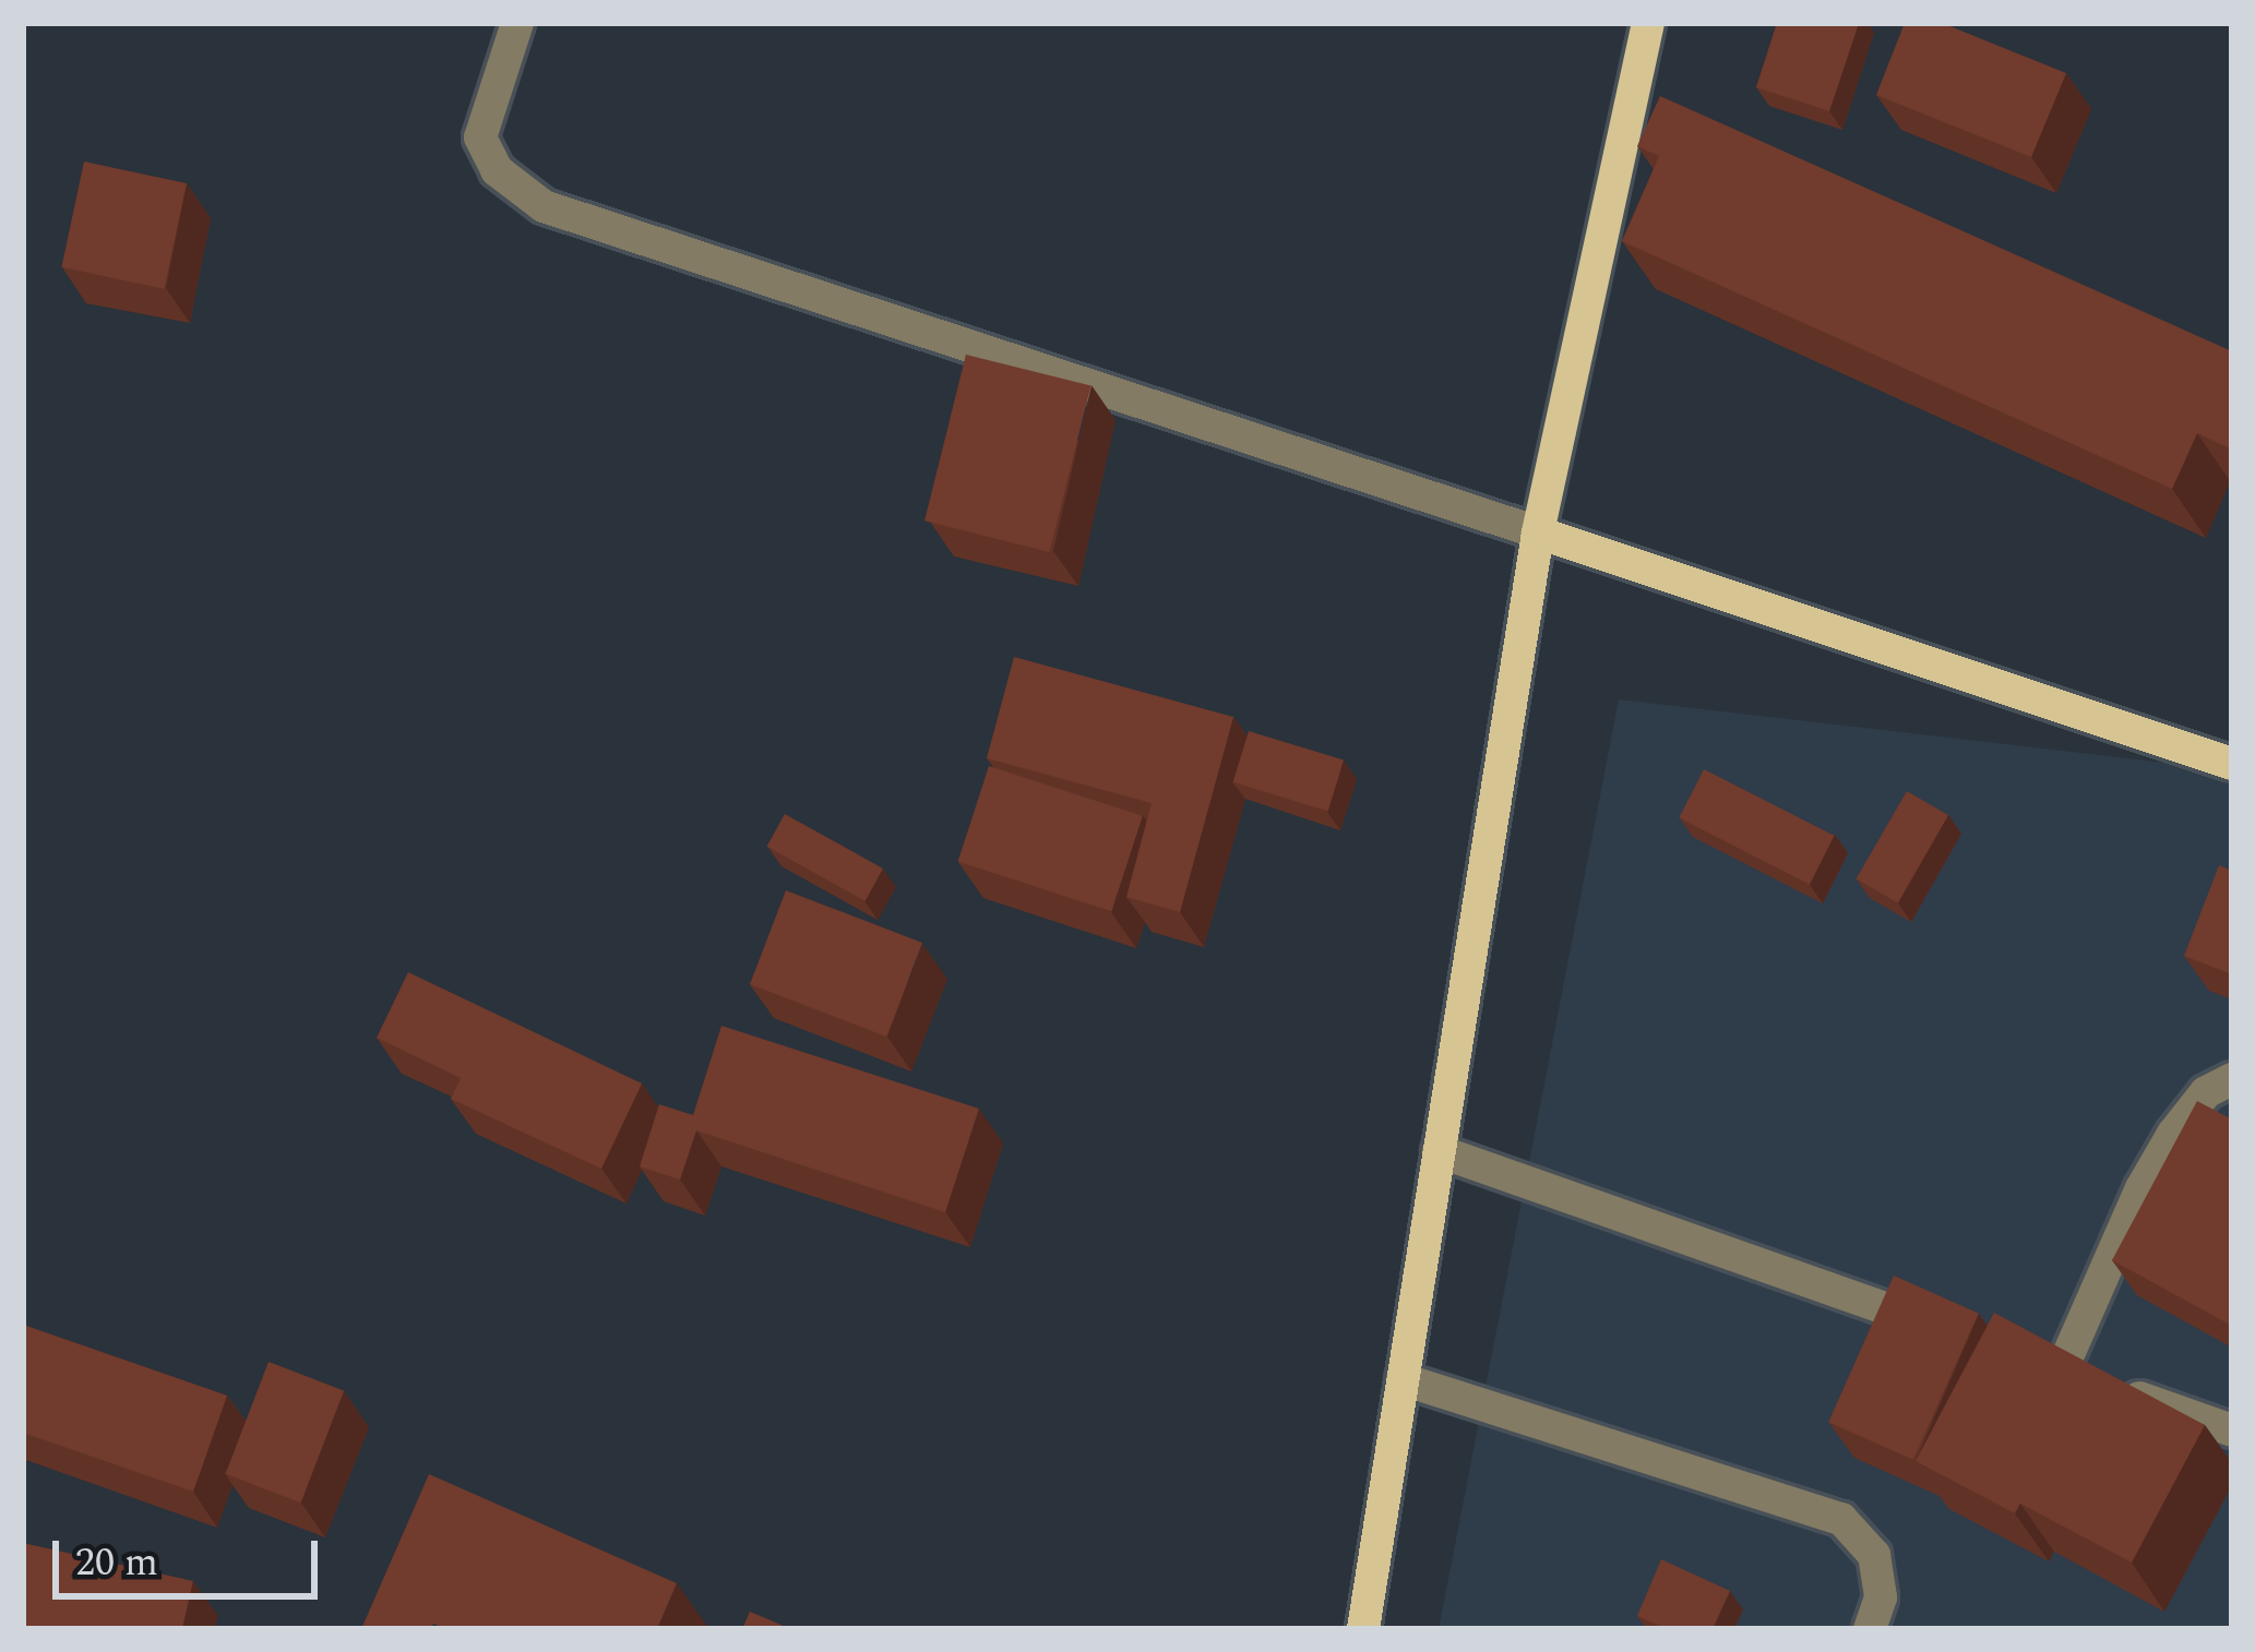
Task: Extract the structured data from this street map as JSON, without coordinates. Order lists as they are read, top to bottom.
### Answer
{
  "scale_bar": "20 m"
}
